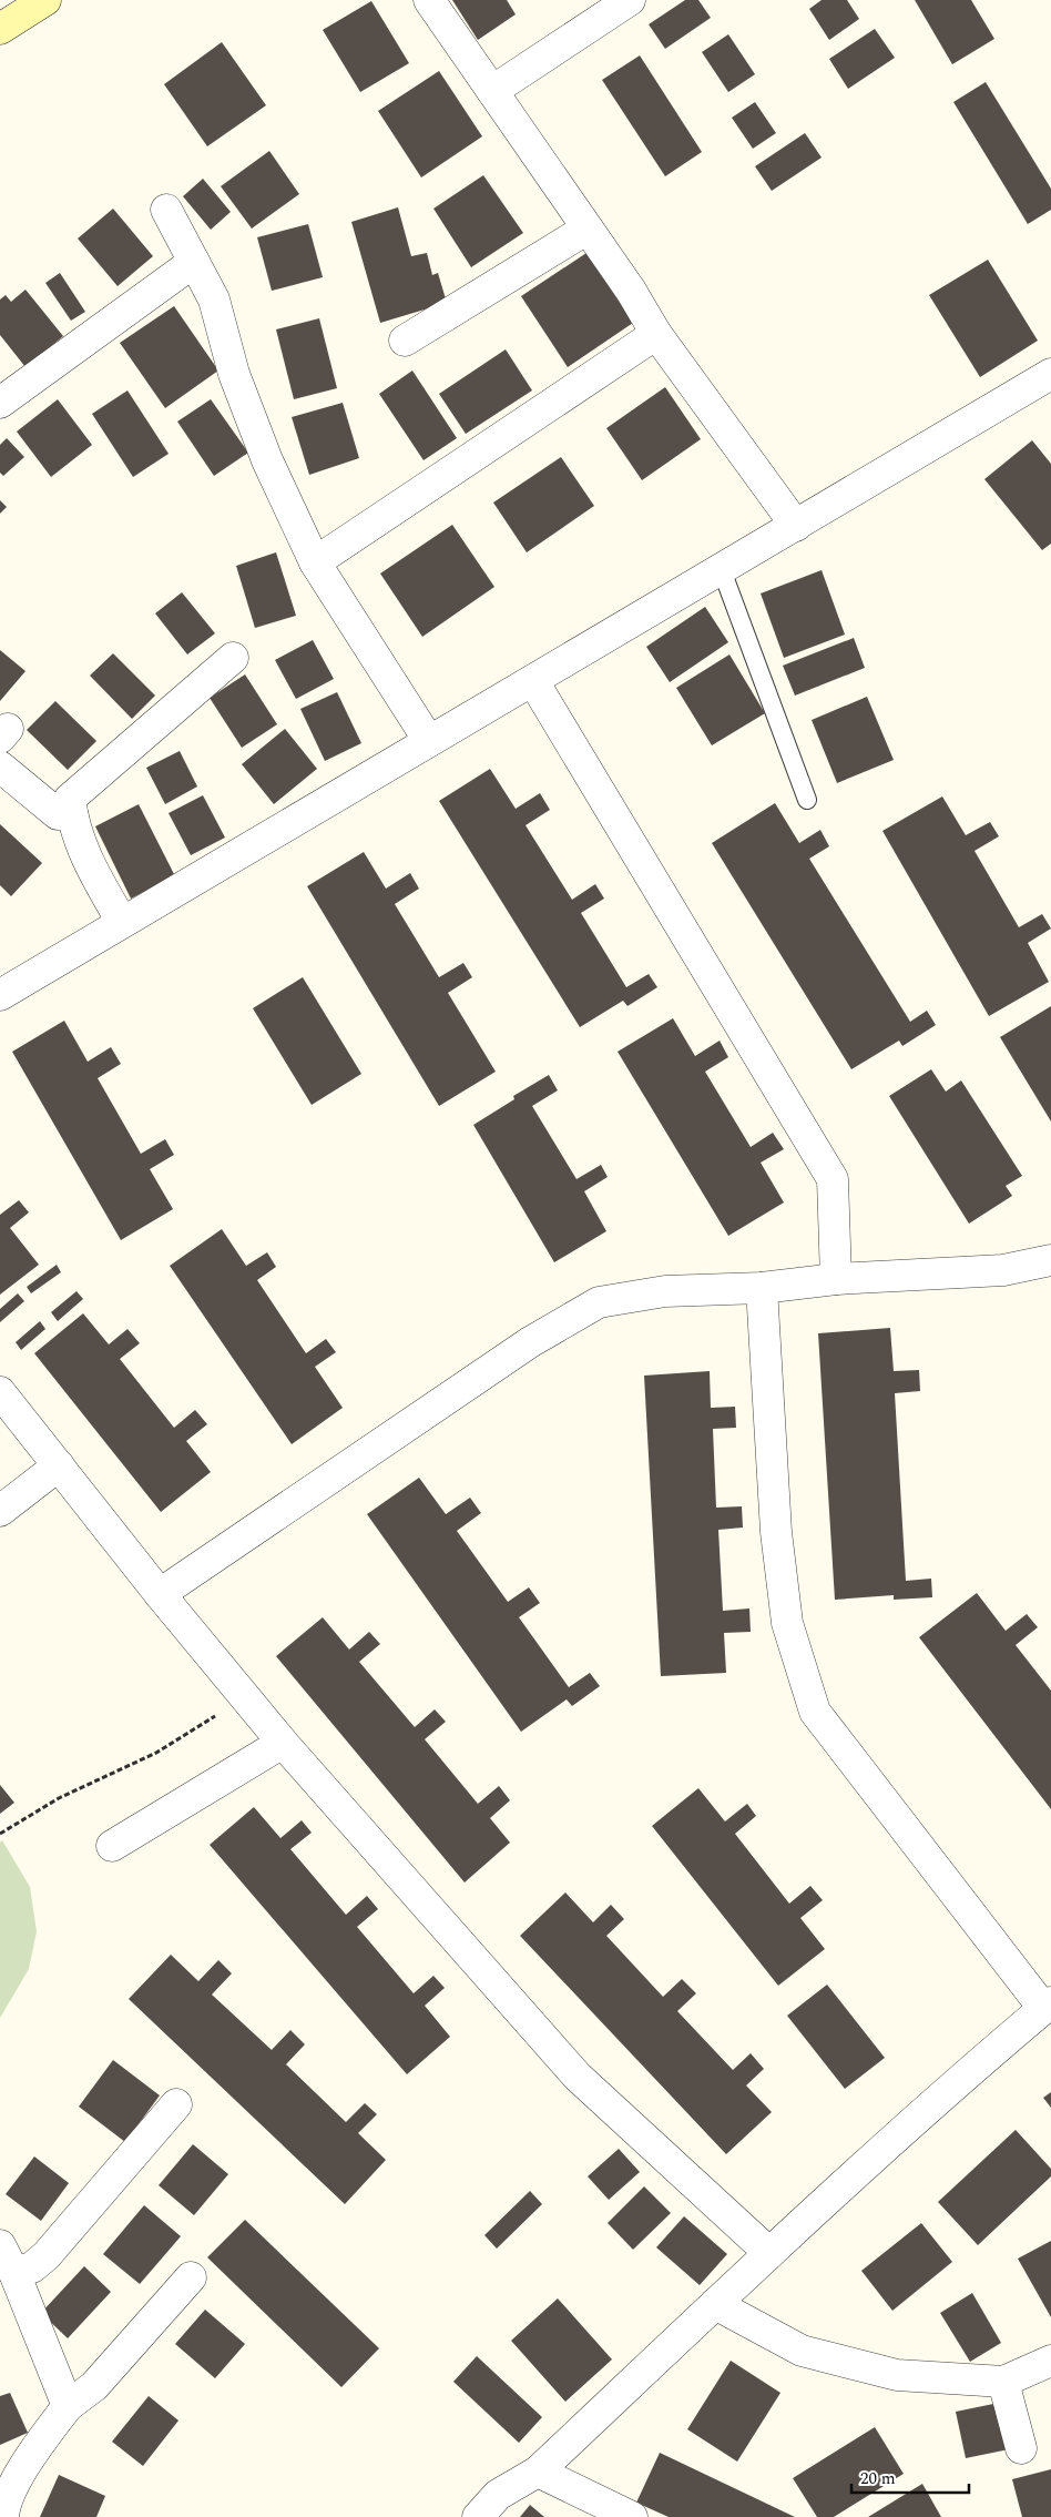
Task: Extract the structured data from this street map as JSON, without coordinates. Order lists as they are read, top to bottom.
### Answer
{
  "scale_bar": "20 m"
}
